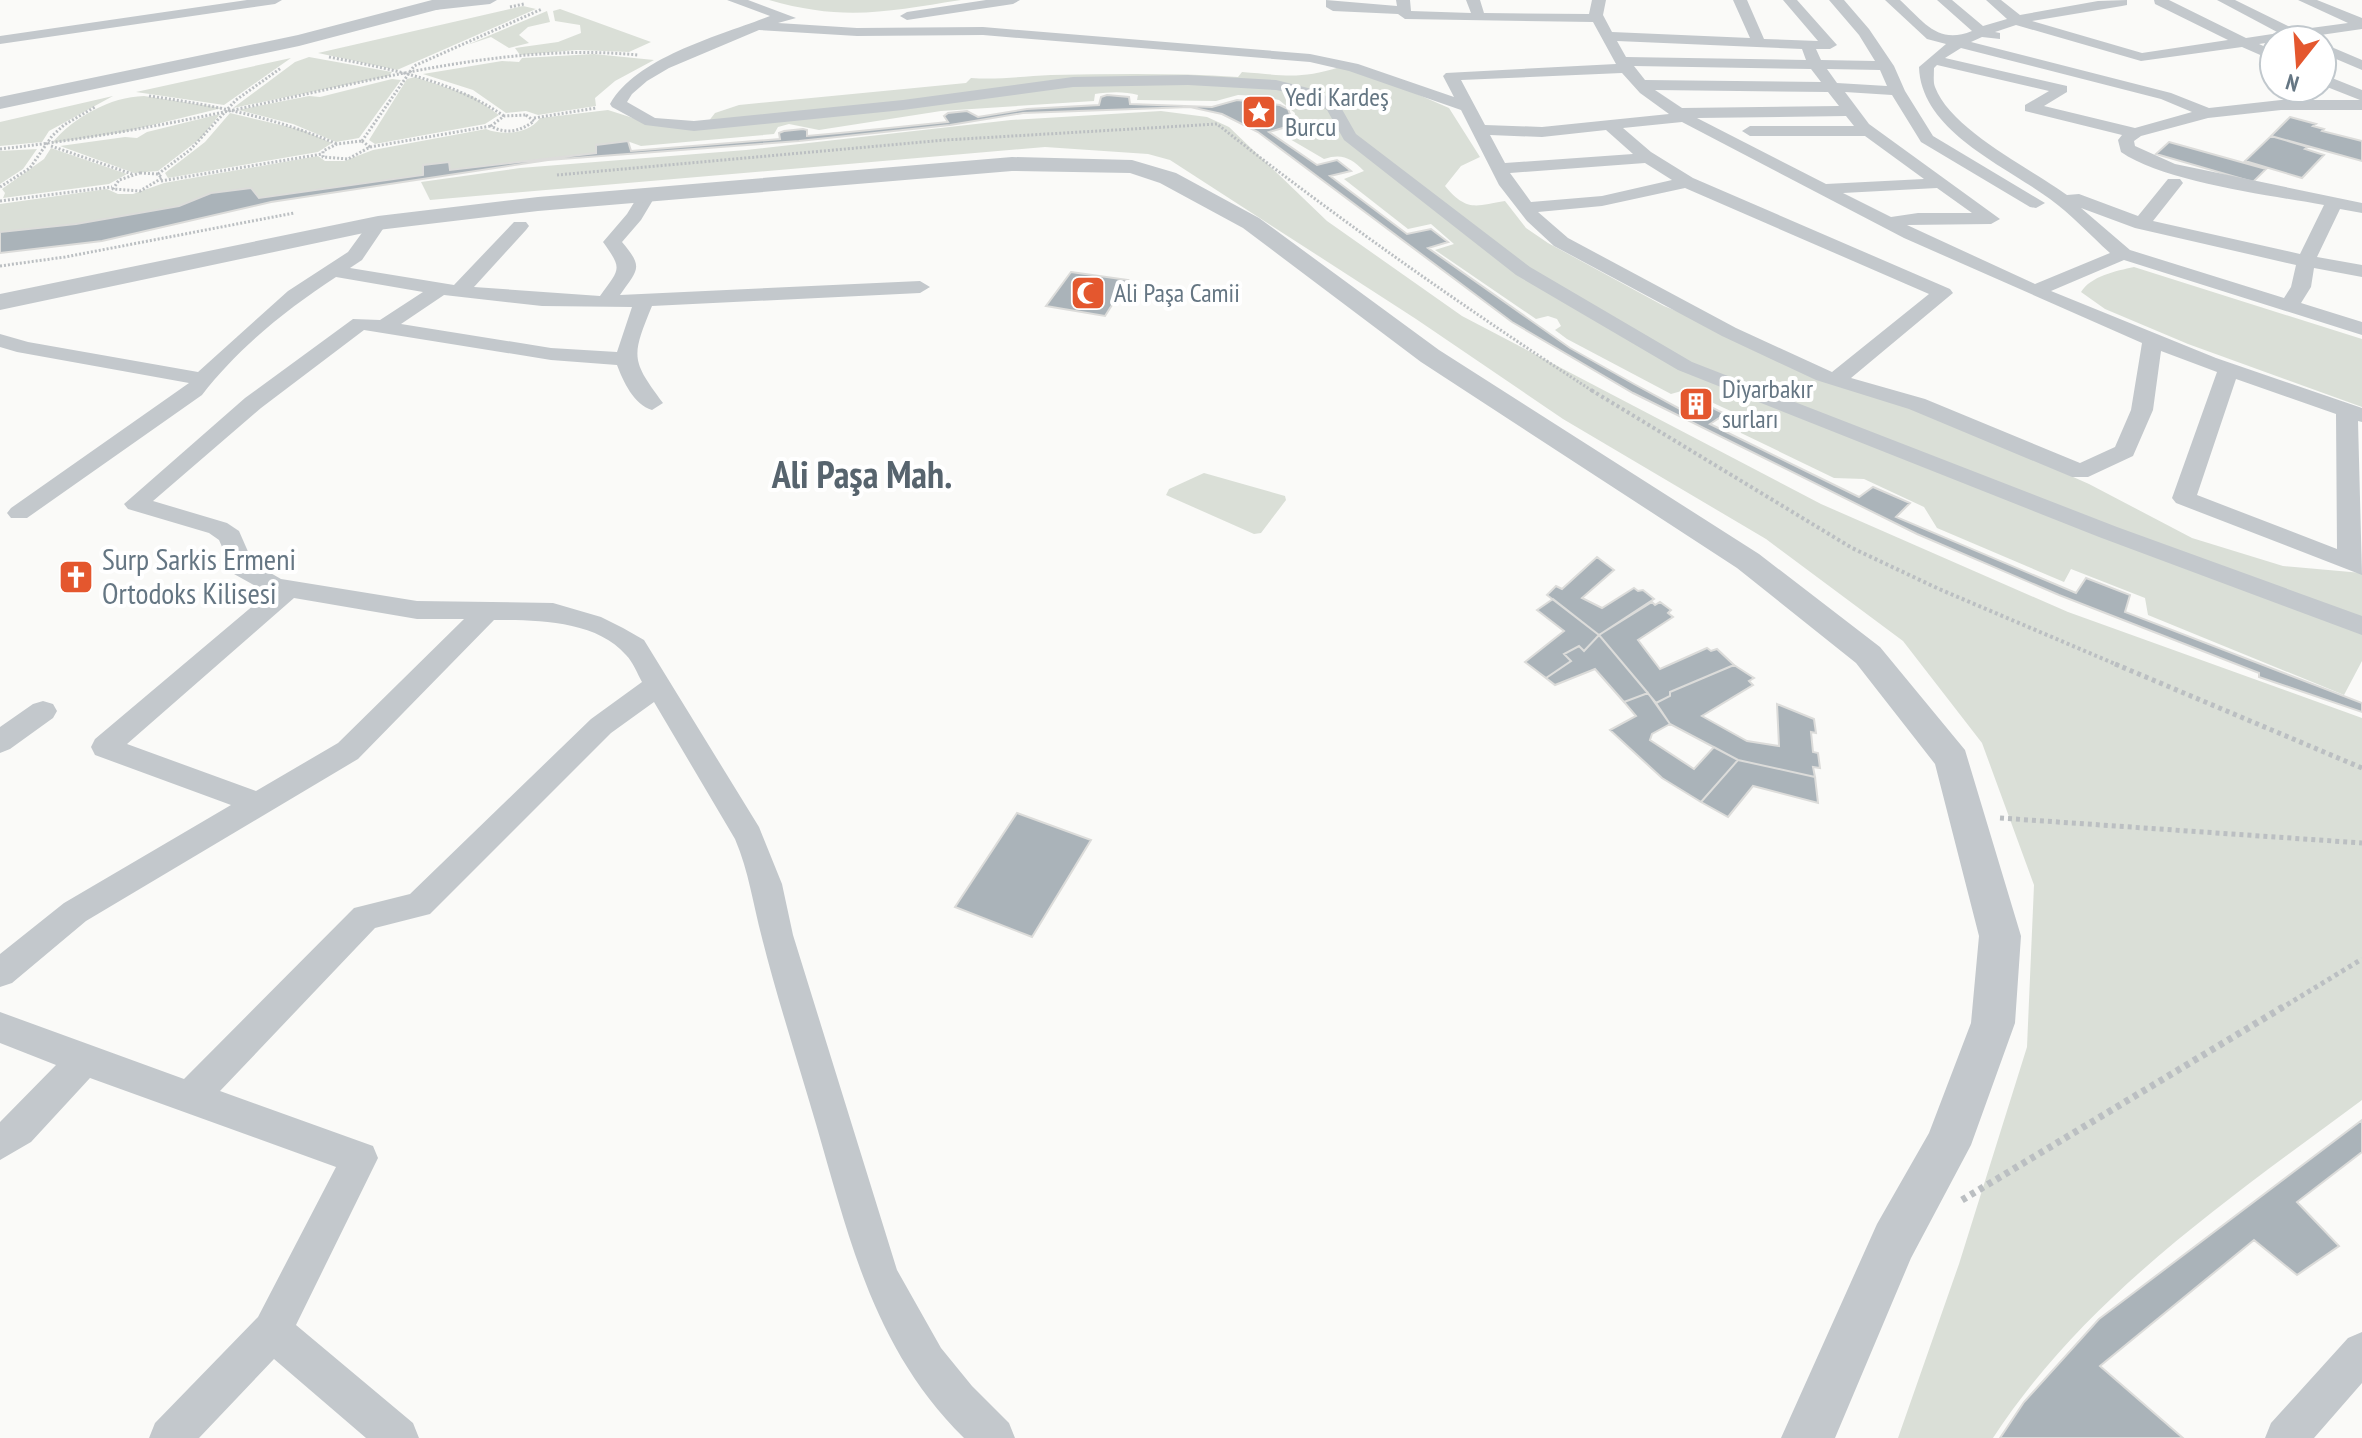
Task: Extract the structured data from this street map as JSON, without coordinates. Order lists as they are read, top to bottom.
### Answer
{
  "districts": ["Ali Paşa Mah."],
  "places": {
    "place": ["Yedi Kardeş Burcu"],
    "mosque": ["Ali Paşa Camii"],
    "building": ["Diyarbakır surları"],
    "church": ["Surp Sarkis Ermeni Ortodoks Kilisesi"]
  },
  "north": "bottom"
}
